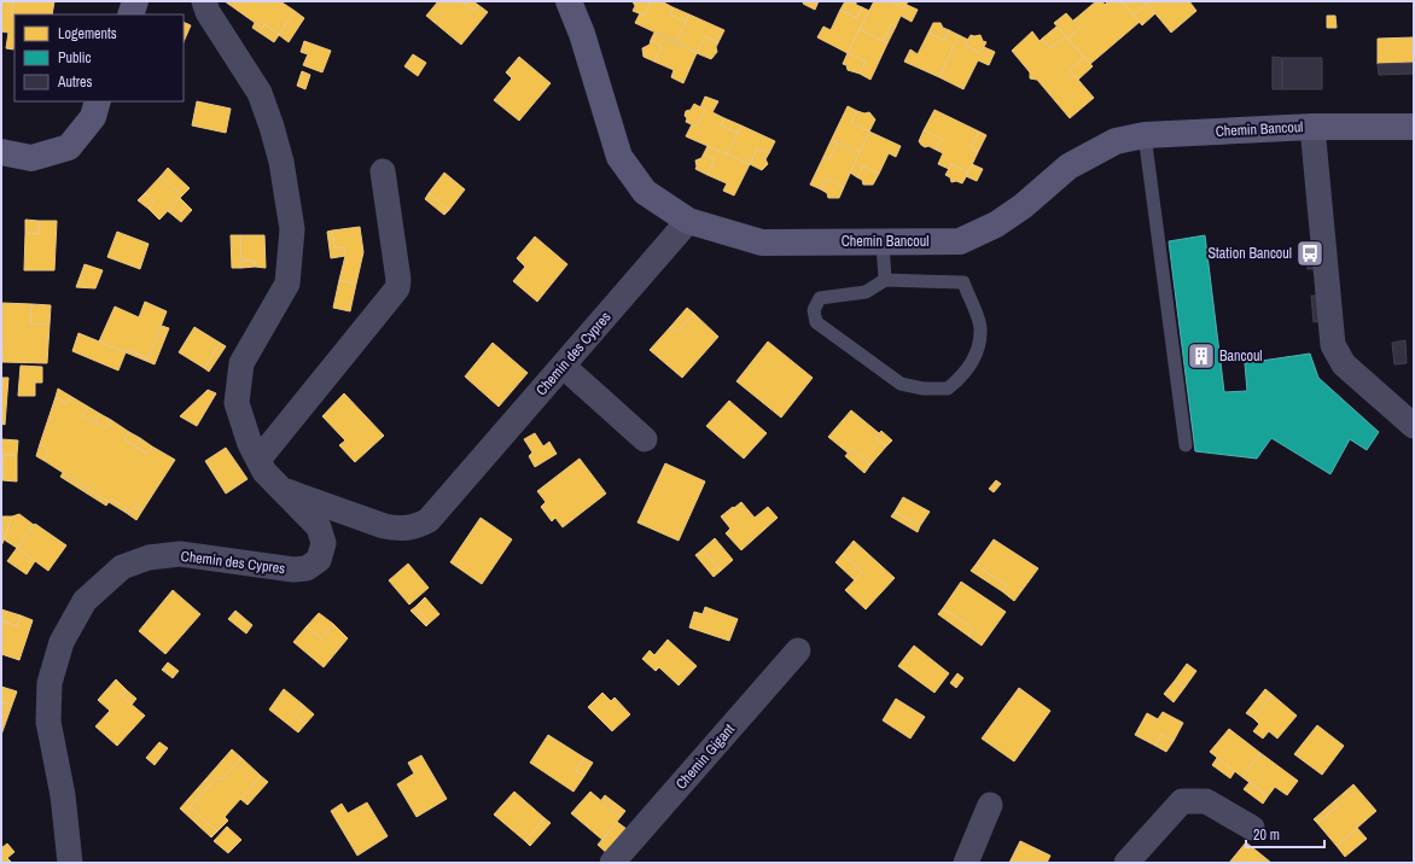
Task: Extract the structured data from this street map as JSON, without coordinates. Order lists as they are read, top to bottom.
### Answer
{
  "streets": {
    "main road": ["Chemin Bancoul"],
    "street": ["Chemin des Cypres", "Chemin Gigant"]
  },
  "crossings": [
    ["Chemin Bancoul", "Chemin des Cypres"]
  ],
  "places": {
    "bus stop": ["Station Bancoul"],
    "building": ["Bancoul"]
  },
  "legend": ["Logements", "Public", "Autres"],
  "scale_bar": "20 m"
}
